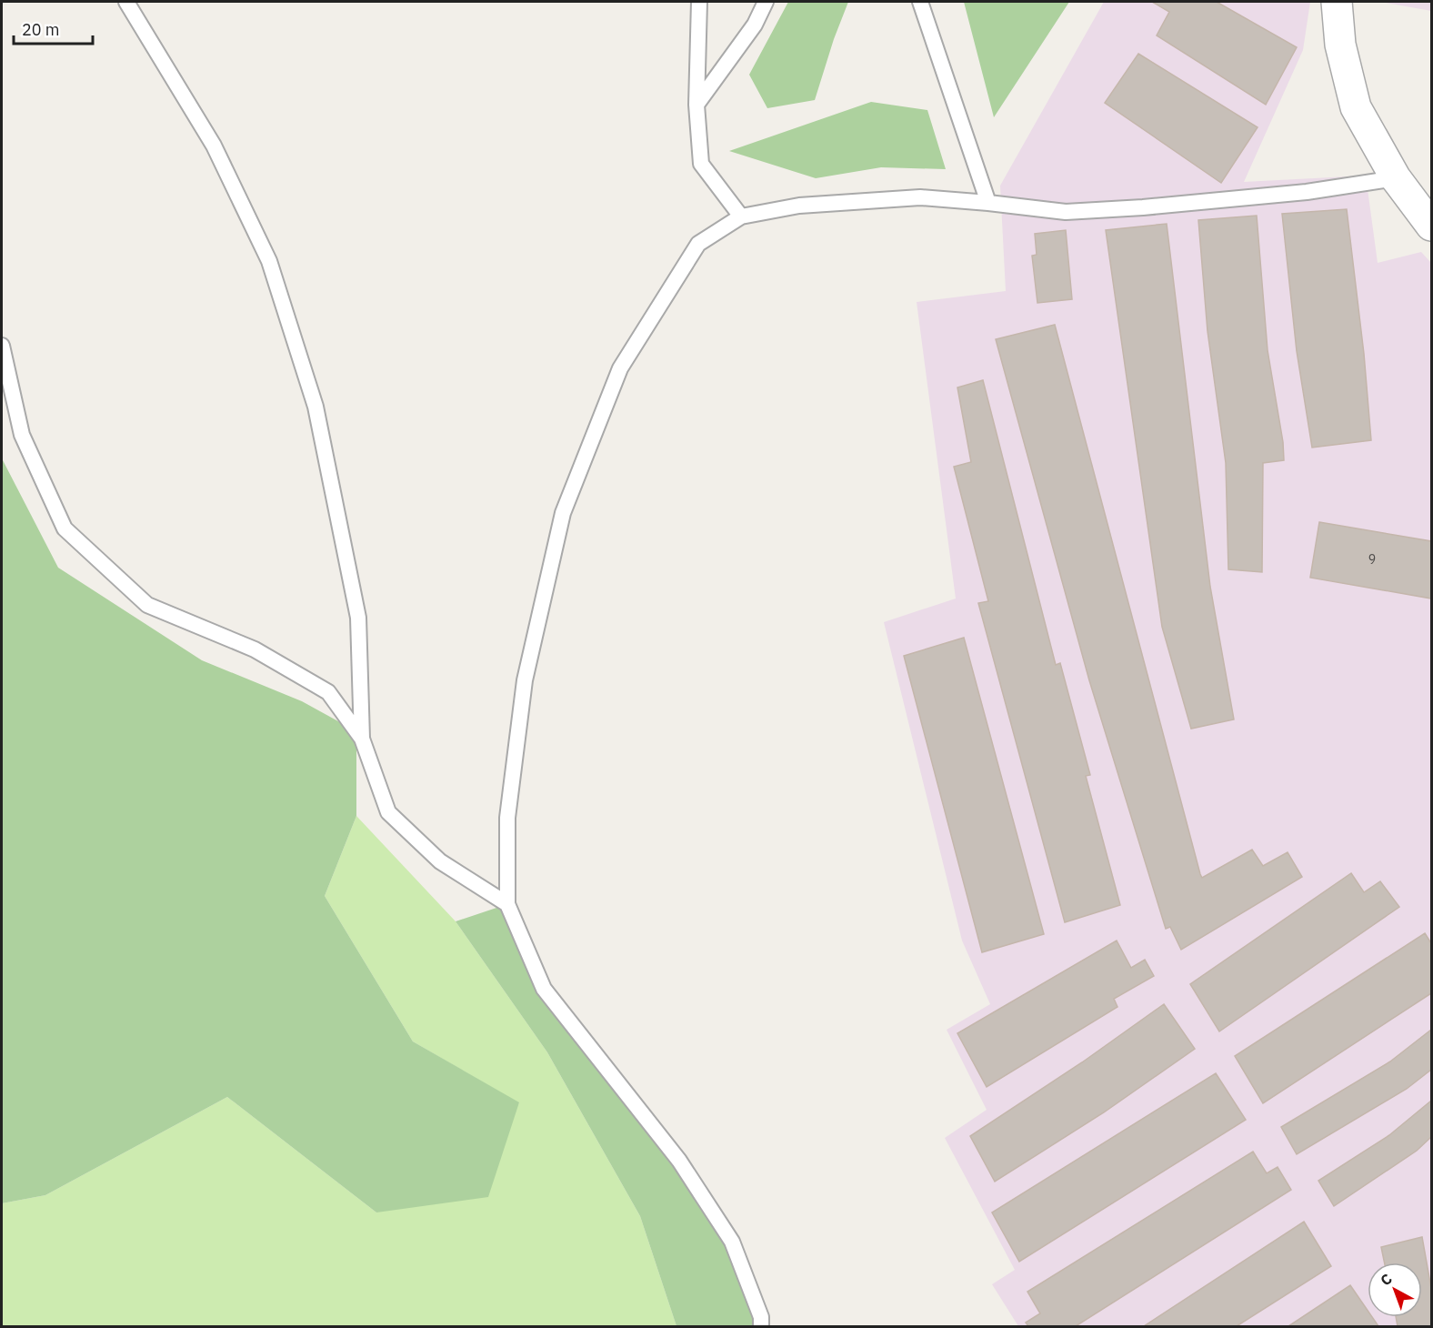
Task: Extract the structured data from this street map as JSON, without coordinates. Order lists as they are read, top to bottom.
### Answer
{
  "house_numbers": ["9"],
  "scale_bar": "20 m",
  "north": "top left"
}
